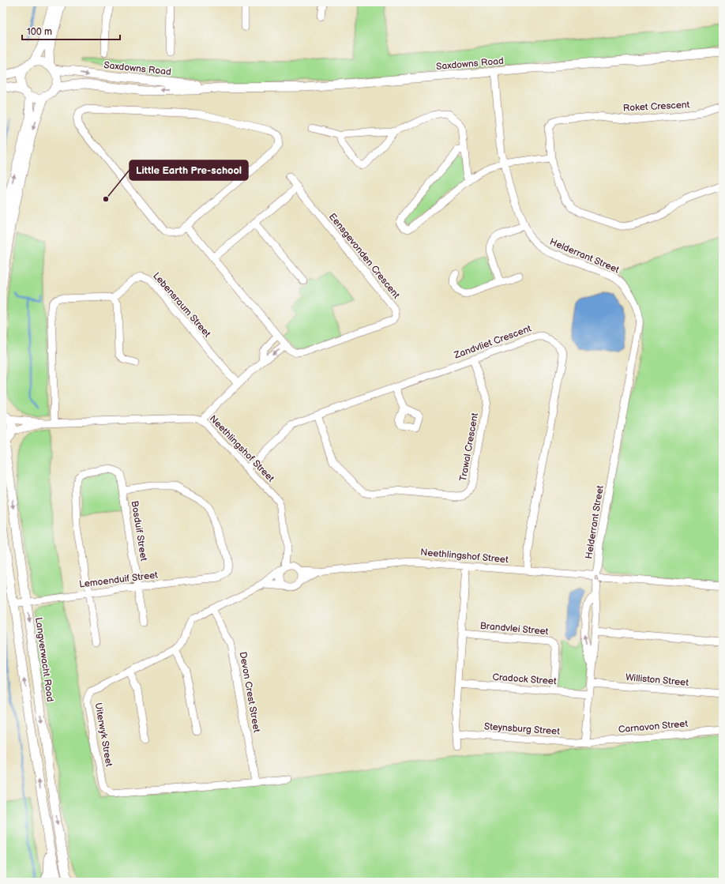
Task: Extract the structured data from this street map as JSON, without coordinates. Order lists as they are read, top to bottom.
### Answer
{
  "streets": {
    "street": [
      "Saxdowns Road",
      "Roket Crescent",
      "Eensgevonden Crescent",
      "Helderrant Street",
      "Lebensraum Street",
      "Zandvliet Crescent",
      "Trawal Crescent",
      "Neethlingshof Street",
      "Bosduif Street",
      "Lemoenduif Street",
      "Brandvlei Street",
      "Langverwacht Road",
      "Cradock Street",
      "Williston Street",
      "Devon Crest Street",
      "Carnavon Street",
      "Steynsburg Street",
      "Uiterwyk Street"
    ]
  },
  "crossings": [
    ["Saxdowns Road", "Helderrant Street"],
    ["Helderrant Street", "Neethlingshof Street"],
    ["Zandvliet Crescent", "Trawal Crescent"],
    ["Zandvliet Crescent", "Neethlingshof Street"],
    ["Neethlingshof Street", "Uiterwyk Street"],
    ["Bosduif Street", "Lemoenduif Street"],
    ["Lemoenduif Street", "Langverwacht Road"],
    ["Brandvlei Street", "Cradock Street"],
    ["Devon Crest Street", "Uiterwyk Street"],
    ["Carnavon Street", "Steynsburg Street"]
  ],
  "places": ["Little Earth Pre-school"],
  "scale_bar": "100 m"
}
